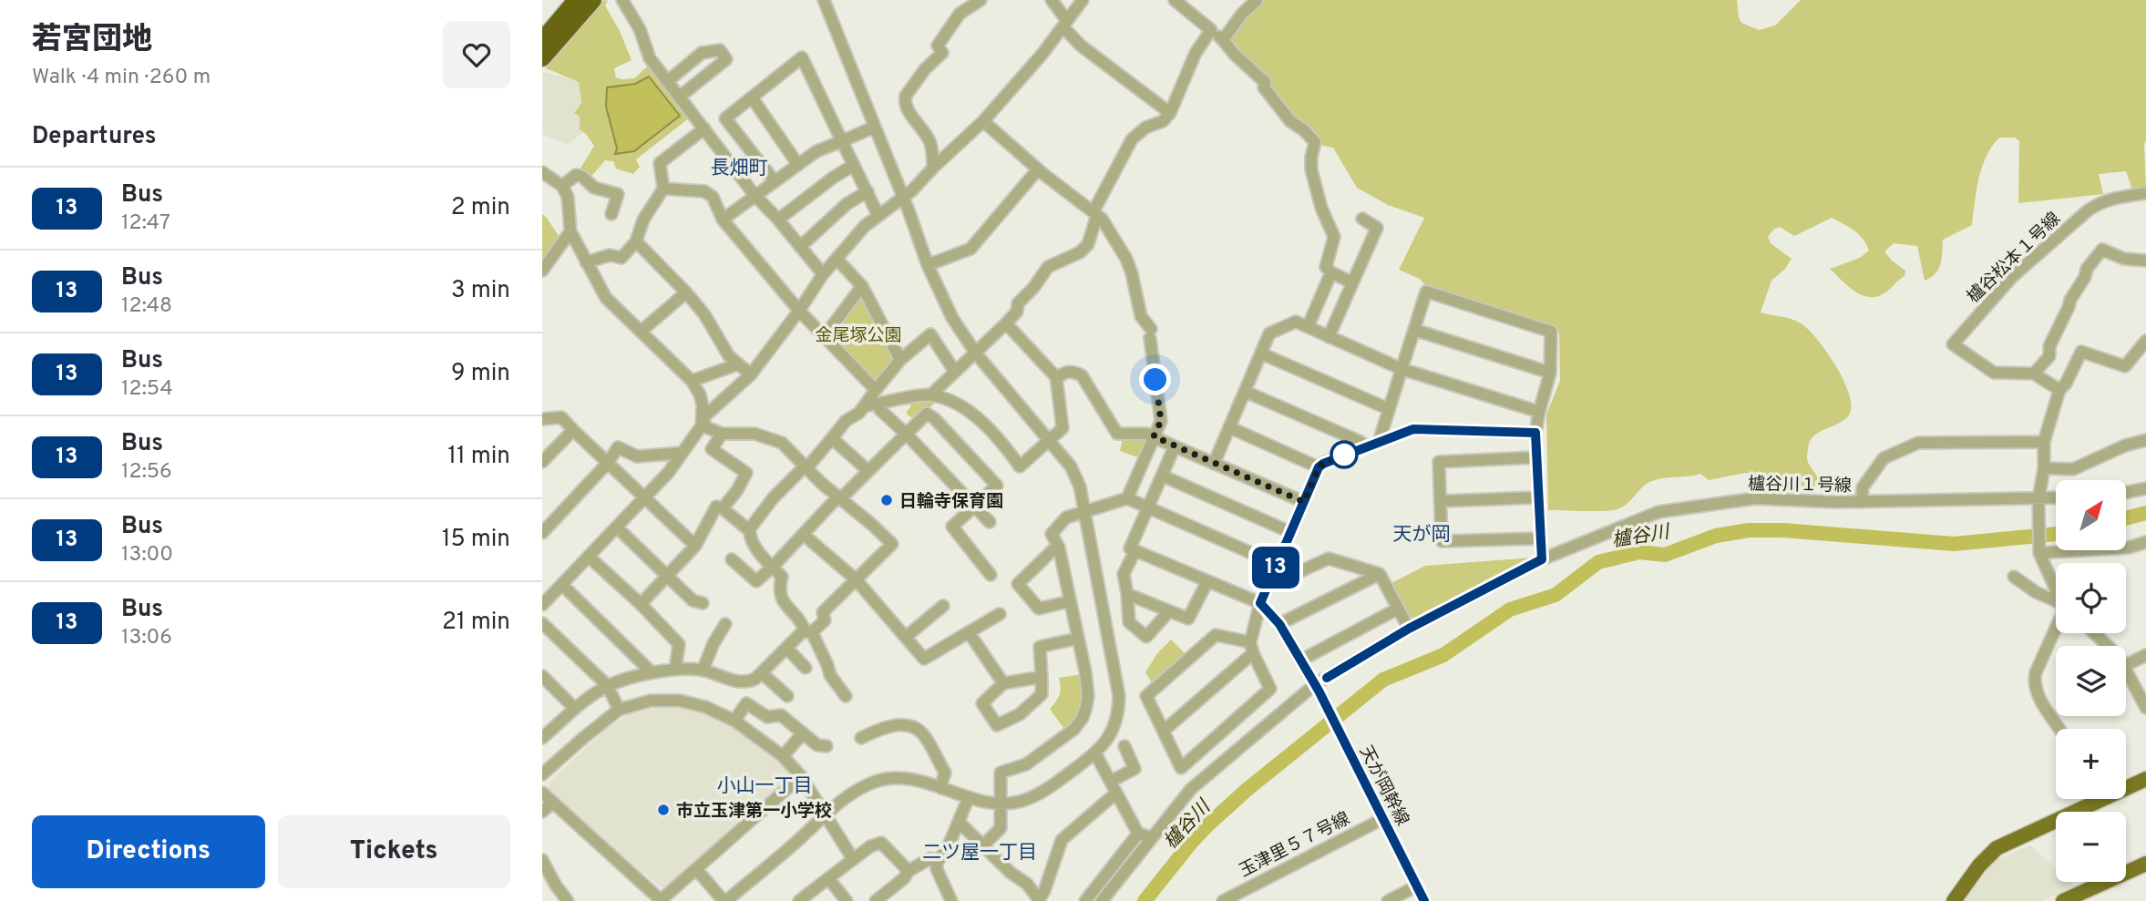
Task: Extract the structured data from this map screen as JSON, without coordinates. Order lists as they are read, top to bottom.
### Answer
{
  "streets": {
    "street": [
      "櫨谷松本１号線",
      "櫨谷川１号線",
      "天が岡幹線",
      "玉津里５７号線"
    ]
  },
  "crossings": [
    ["櫨谷川１号線", "天が岡幹線"],
    ["天が岡幹線", "玉津里５７号線"]
  ],
  "districts": [
    "長畑町",
    "天が岡",
    "小山一丁目",
    "二ツ屋一丁目"
  ],
  "water": ["櫨谷川"],
  "parks": ["金尾塚公園"],
  "places": ["日輪寺保育園", "市立玉津第一小学校"],
  "lines": ["bus line 13"],
  "north": "top right",
  "page": {
    "heading": [
      ["若宮団地", "Walk · 4 min · 260 m"],
      "Departures"
    ],
    "on_map": "13",
    "list": [
      {
        "mark": "13",
        "name": "Bus",
        "note": "12:47",
        "value": "2 min"
      },
      {
        "mark": "13",
        "name": "Bus",
        "note": "12:48",
        "value": "3 min"
      },
      {
        "mark": "13",
        "name": "Bus",
        "note": "12:54",
        "value": "9 min"
      },
      {
        "mark": "13",
        "name": "Bus",
        "note": "12:56",
        "value": "11 min"
      },
      {
        "mark": "13",
        "name": "Bus",
        "note": "13:00",
        "value": "15 min"
      },
      {
        "mark": "13",
        "name": "Bus",
        "note": "13:06",
        "value": "21 min"
      }
    ],
    "map_buttons": ["+", "−"],
    "buttons": ["Directions", "Tickets"]
  }
}
